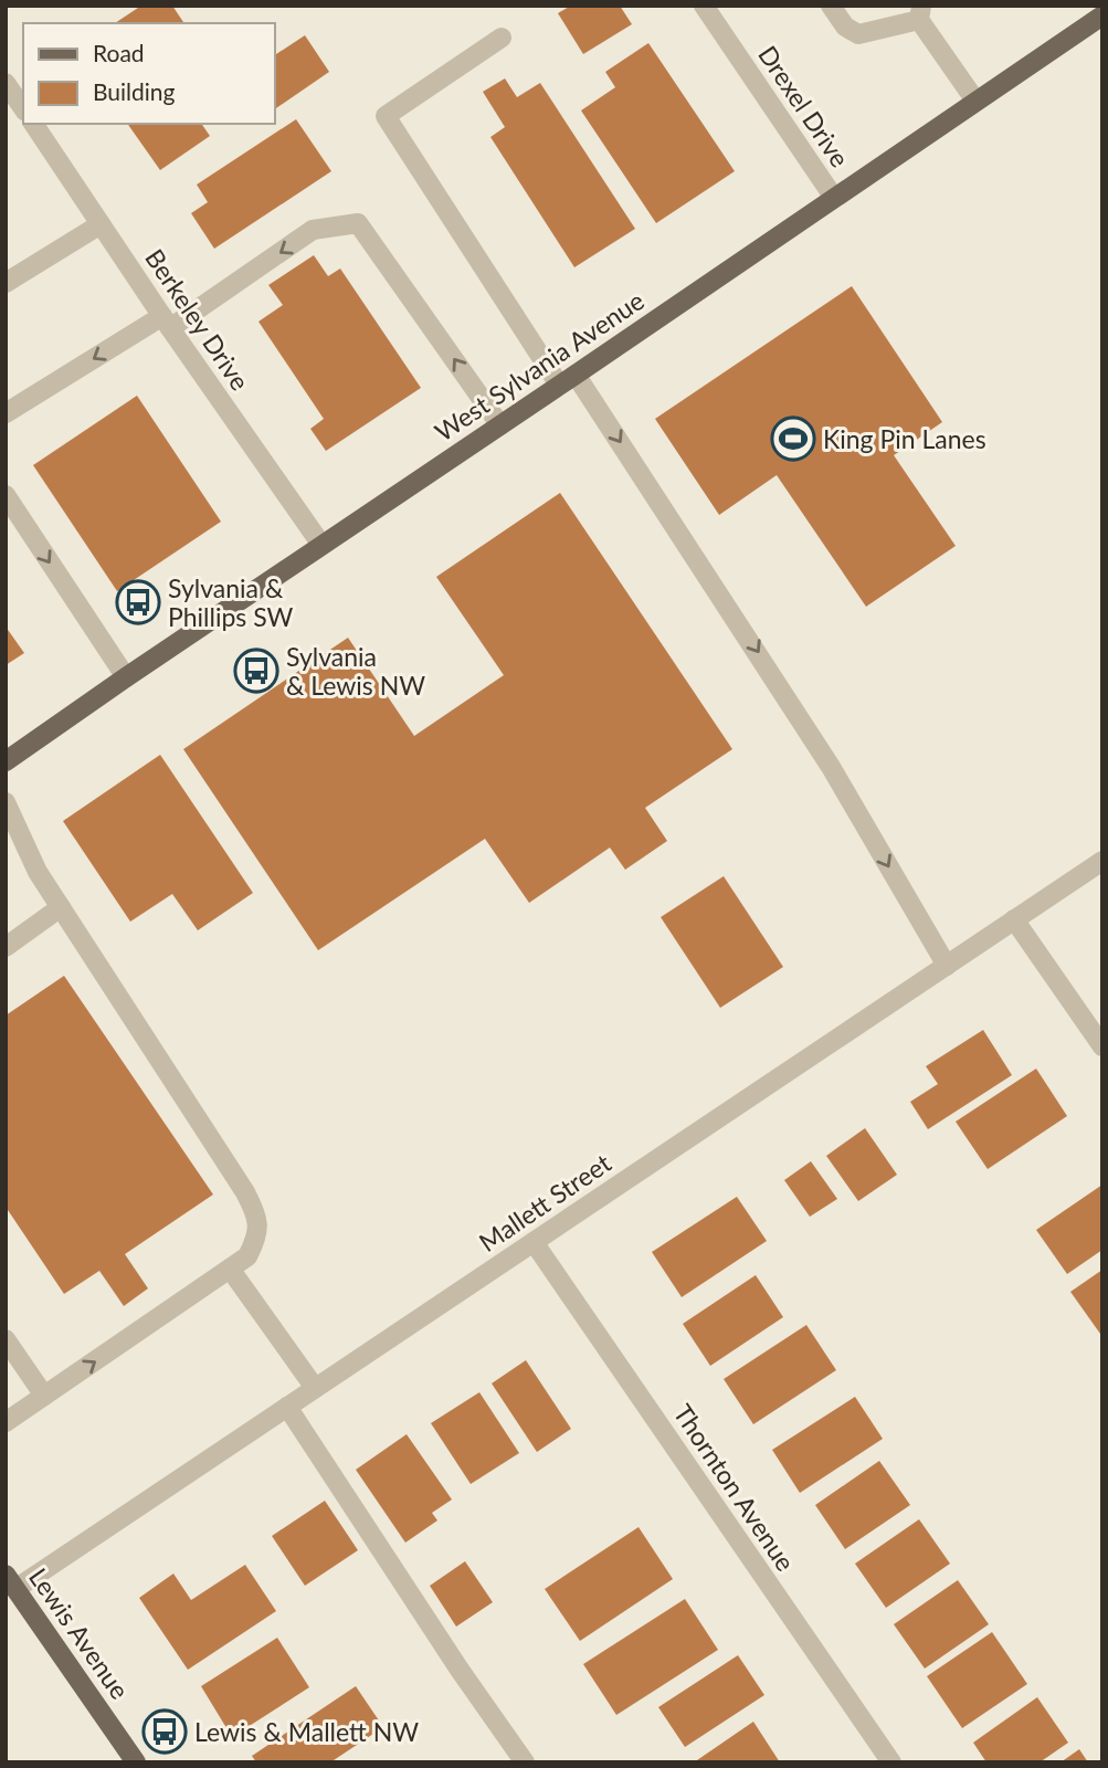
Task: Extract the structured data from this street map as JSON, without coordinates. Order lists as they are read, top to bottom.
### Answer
{
  "streets": {
    "main road": ["West Sylvania Avenue", "Lewis Avenue"],
    "street": [
      "Drexel Drive",
      "Berkeley Drive",
      "Mallett Street",
      "Thornton Avenue"
    ]
  },
  "crossings": [
    ["Drexel Drive", "West Sylvania Avenue"],
    ["Berkeley Drive", "West Sylvania Avenue"],
    ["Mallett Street", "Thornton Avenue"],
    ["Mallett Street", "Lewis Avenue"]
  ],
  "places": {
    "sports": ["King Pin Lanes"],
    "bus stop": ["Sylvania & Phillips SW", "Sylvania & Lewis NW", "Lewis & Mallett NW"]
  },
  "legend": ["Road", "Building"]
}
